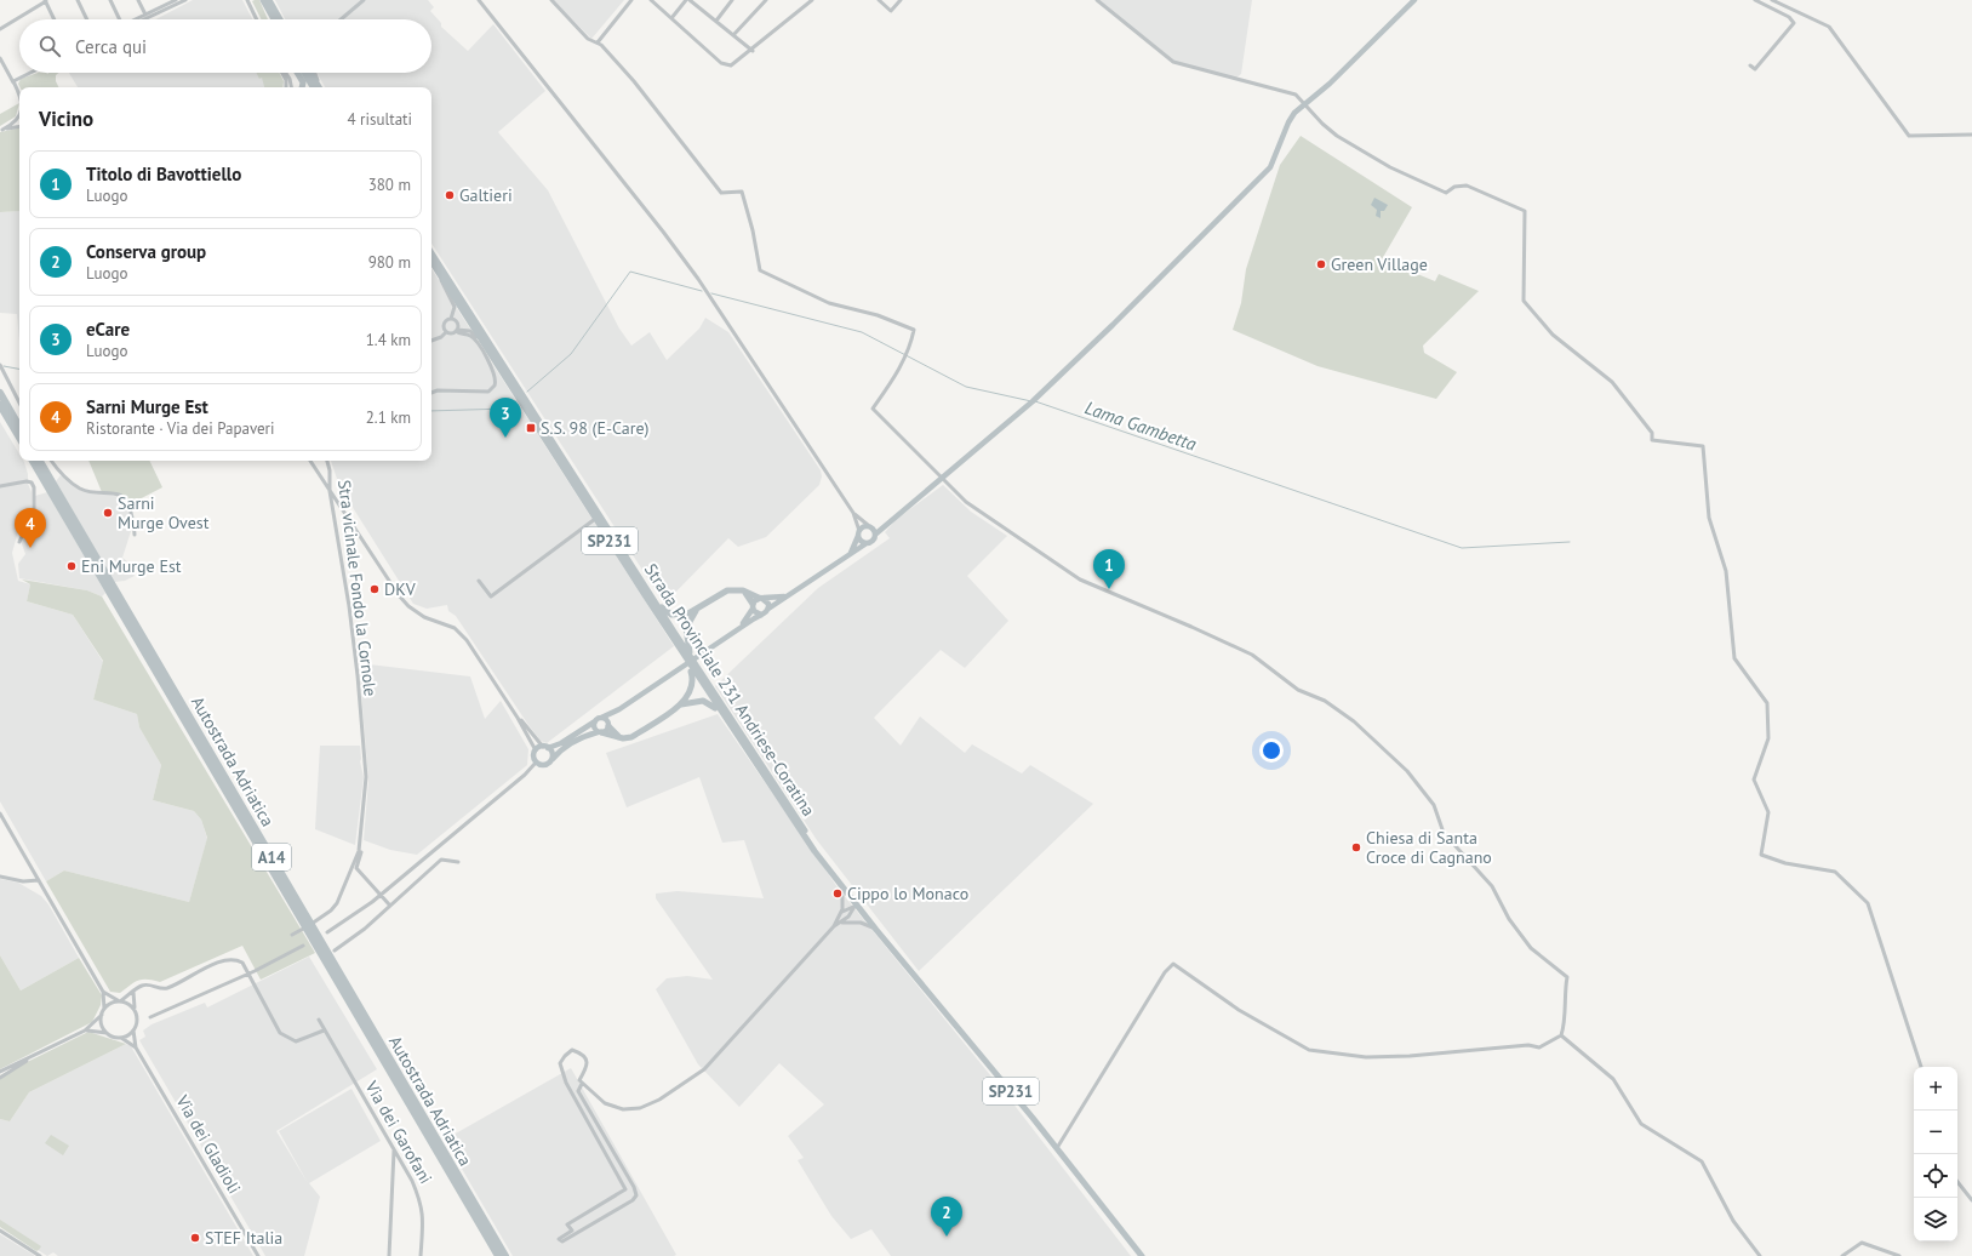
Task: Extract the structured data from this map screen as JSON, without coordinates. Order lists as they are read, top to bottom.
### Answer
{
  "streets": {
    "highway": ["Autostrada Adriatica", "A14"],
    "main road": ["SP231", "Strada Provinciale 231 Andriese-Coratina"],
    "street": ["Stra vicinale Fondo la Cornole", "Via dei Garofani", "Via dei Gladioli"]
  },
  "water": ["Lama Gambetta"],
  "places": {
    "other": [
      "Galtieri",
      "Green Village",
      "Sarni Murge Ovest",
      "Eni Murge Est",
      "DKV",
      "Chiesa di Santa Croce di Cagnano",
      "Cippo lo Monaco",
      "STEF Italia"
    ],
    "transit": ["S.S. 98 (E-Care)"]
  },
  "page": {
    "search": "Cerca qui",
    "heading": ["Vicino", "4 risultati"],
    "list": [
      {
        "mark": "1",
        "name": "Titolo di Bavottiello",
        "note": "Luogo",
        "value": "380 m"
      },
      {
        "mark": "2",
        "name": "Conserva group",
        "note": "Luogo",
        "value": "980 m"
      },
      {
        "mark": "3",
        "name": "eCare",
        "note": "Luogo",
        "value": "1.4 km"
      },
      {
        "mark": "4",
        "name": "Sarni Murge Est",
        "note": "Ristorante · Via dei Papaveri",
        "value": "2.1 km"
      }
    ],
    "pins": [
      "3",
      "4",
      "1",
      "2"
    ],
    "map_buttons": ["+", "−"]
  }
}
